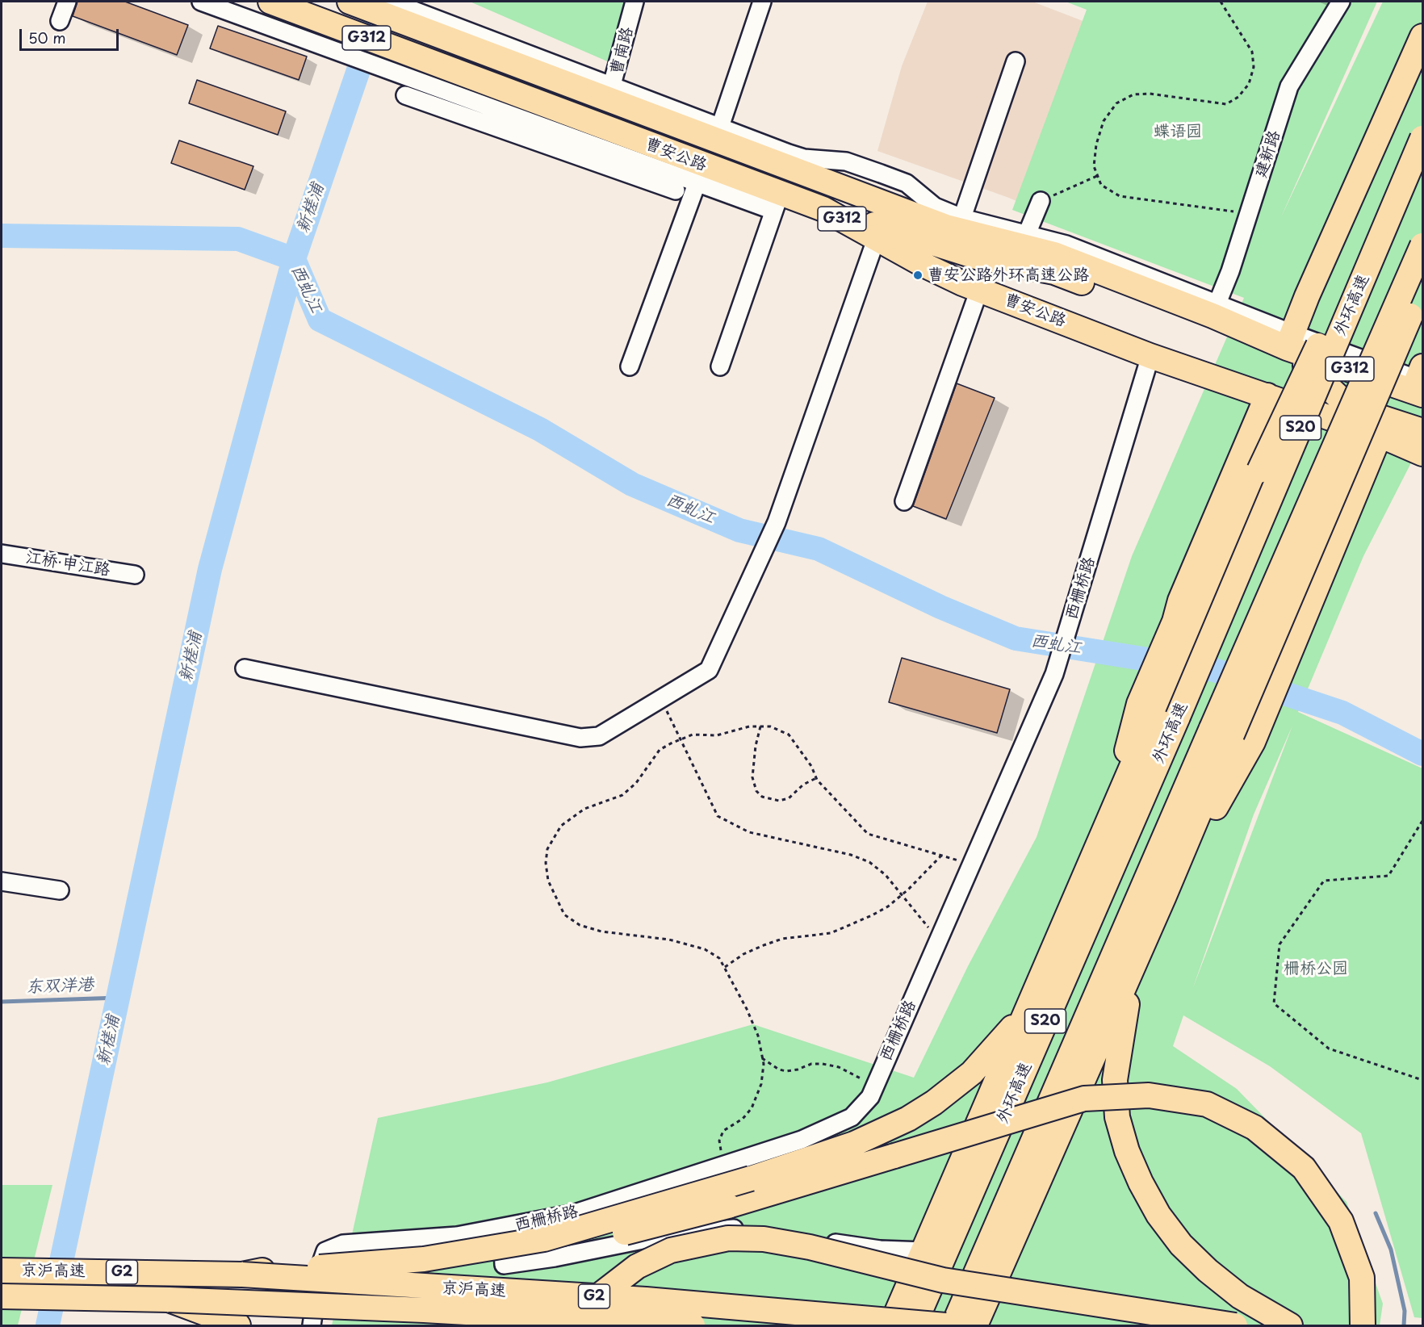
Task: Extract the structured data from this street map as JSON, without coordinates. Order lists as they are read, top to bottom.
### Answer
{
  "streets": {
    "highway": [
      "G312",
      "曹安公路",
      "外环高速",
      "S20",
      "京沪高速",
      "G2"
    ],
    "street": [
      "曹南路",
      "建新路",
      "江桥·申江路",
      "西栅桥路"
    ]
  },
  "crossings": [
    ["G312", "曹安公路"],
    ["曹南路", "曹安公路"],
    ["建新路", "曹安公路"],
    ["曹安公路", "西栅桥路"]
  ],
  "water": ["新槎浦", "西虬江", "东双洋港"],
  "parks": ["蝶语园", "栅桥公园"],
  "places": ["曹安公路外环高速公路"],
  "scale_bar": "50 m"
}
